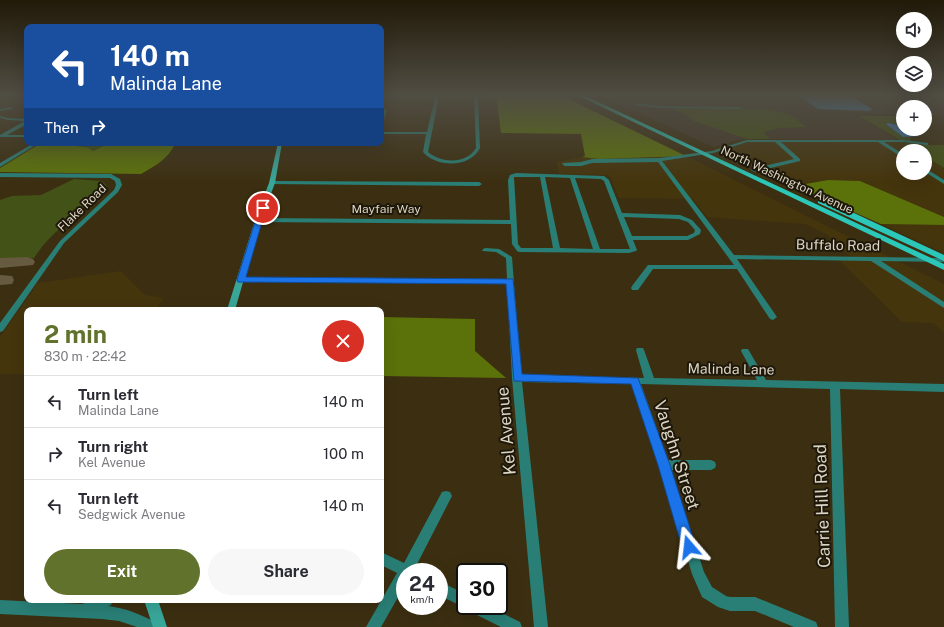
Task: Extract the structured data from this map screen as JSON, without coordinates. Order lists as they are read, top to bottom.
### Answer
{
  "streets": {
    "main road": ["North Washington Avenue"],
    "street": [
      "Flake Road",
      "Mayfair Way",
      "Buffalo Road",
      "Malinda Lane",
      "Kel Avenue",
      "Vaughn Street",
      "Carrie Hill Road"
    ]
  },
  "crossings": [
    ["North Washington Avenue", "Buffalo Road"],
    ["Malinda Lane", "Kel Avenue"],
    ["Malinda Lane", "Vaughn Street"],
    ["Malinda Lane", "Carrie Hill Road"]
  ],
  "page": {
    "map_buttons": ["+", "−"],
    "turn": ["140 m", "Malinda Lane"],
    "then": "Then",
    "heading": ["2 min", "830 m · 22:42"],
    "list": [
      {
        "name": "Turn left",
        "note": "Malinda Lane",
        "value": "140 m"
      },
      {
        "name": "Turn right",
        "note": "Kel Avenue",
        "value": "100 m"
      },
      {
        "name": "Turn left",
        "note": "Sedgwick Avenue",
        "value": "140 m"
      }
    ],
    "buttons": ["Exit", "Share"],
    "speed": "24 km/h",
    "limit": "30"
  }
}
